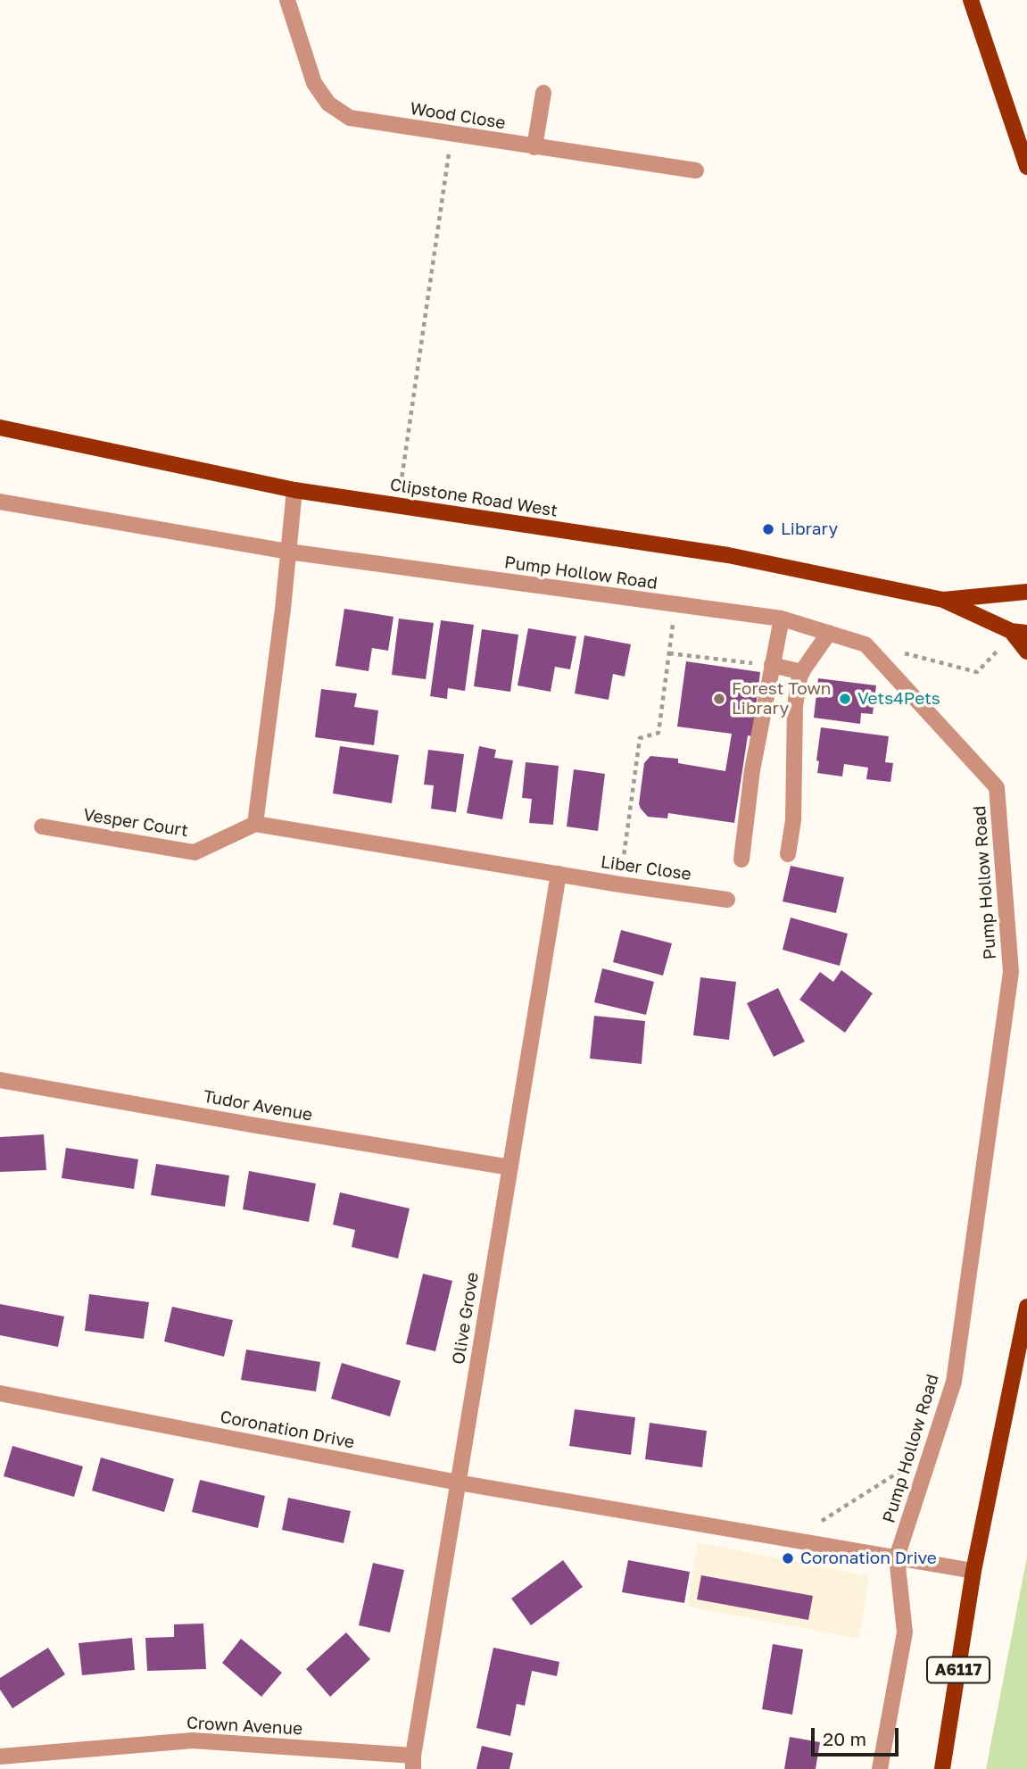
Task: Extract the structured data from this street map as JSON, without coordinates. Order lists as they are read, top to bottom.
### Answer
{
  "streets": {
    "main road": ["Clipstone Road West", "A6117"],
    "street": [
      "Wood Close",
      "Pump Hollow Road",
      "Vesper Court",
      "Liber Close",
      "Tudor Avenue",
      "Olive Grove",
      "Coronation Drive",
      "Crown Avenue"
    ]
  },
  "crossings": [
    ["Pump Hollow Road", "Coronation Drive"],
    ["Vesper Court", "Liber Close"],
    ["Liber Close", "Olive Grove"],
    ["Tudor Avenue", "Olive Grove"],
    ["Olive Grove", "Coronation Drive"],
    ["Olive Grove", "Crown Avenue"],
    ["Coronation Drive", "A6117"]
  ],
  "places": [
    "Library",
    "Forest Town Library",
    "Vets4Pets",
    "Coronation Drive"
  ],
  "scale_bar": "20 m"
}
